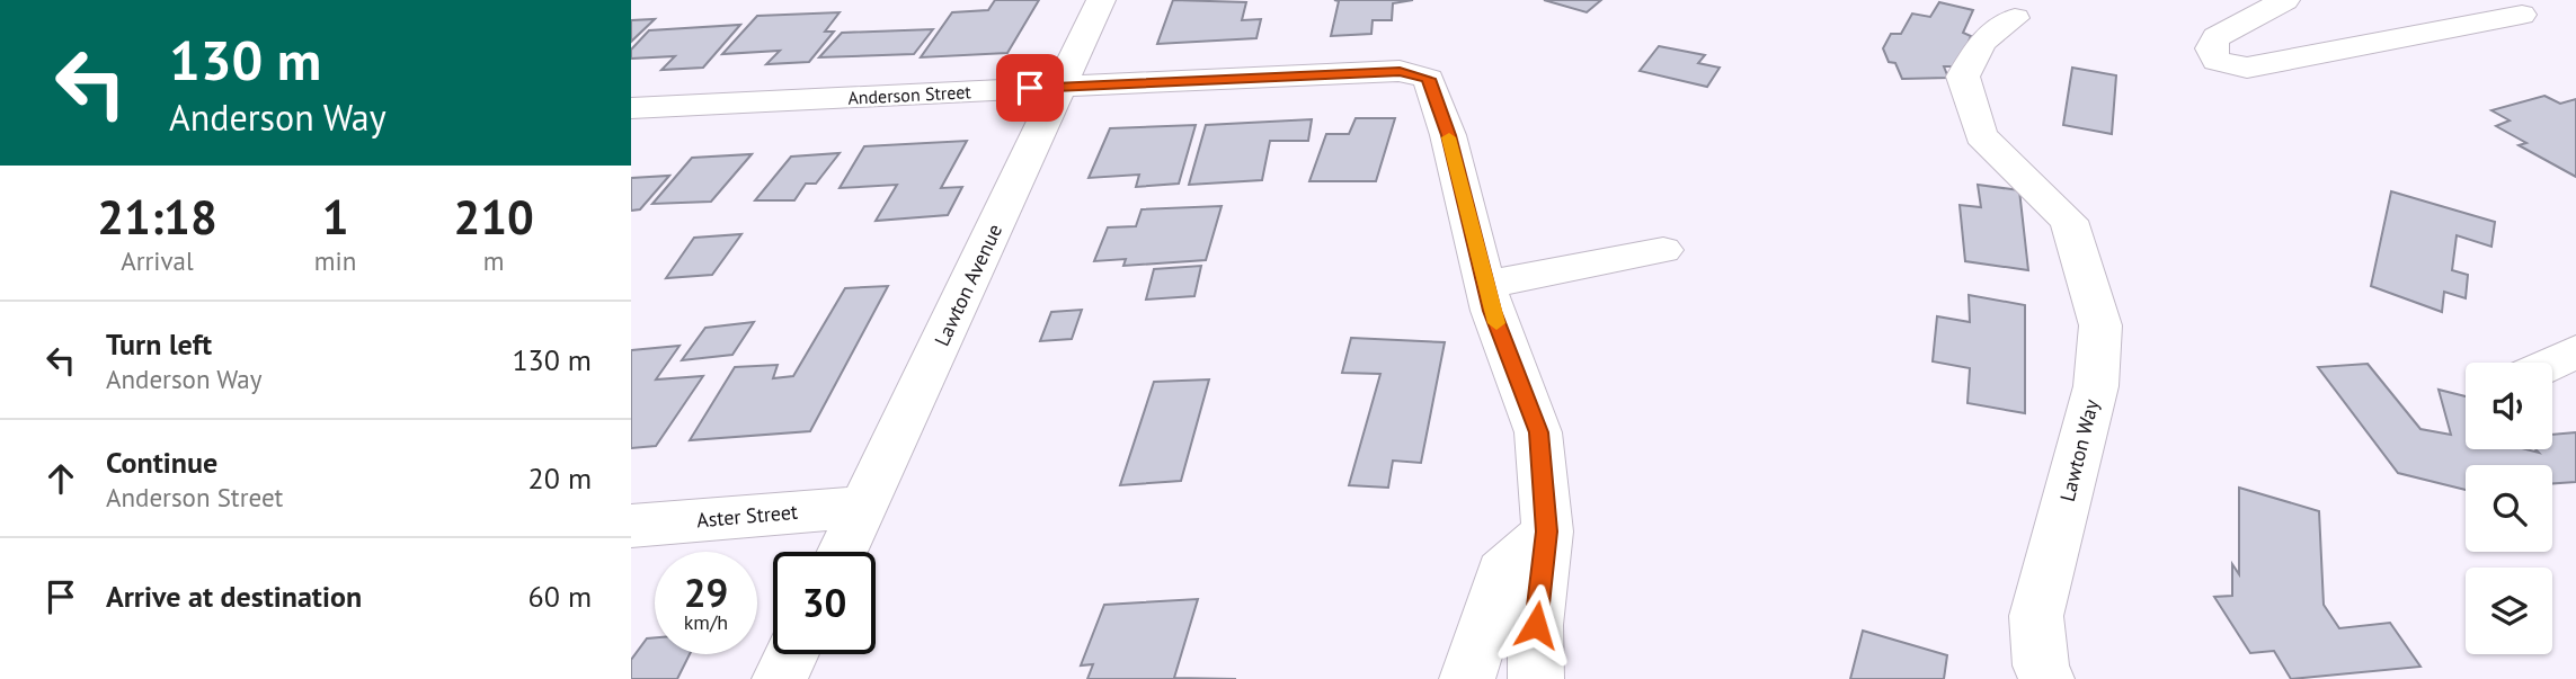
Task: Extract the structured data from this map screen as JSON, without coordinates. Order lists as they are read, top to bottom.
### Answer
{
  "streets": {
    "street": [
      "Anderson Street",
      "Lawton Avenue",
      "Lawton Way",
      "Aster Street"
    ]
  },
  "crossings": [
    ["Anderson Street", "Lawton Avenue"],
    ["Lawton Avenue", "Aster Street"]
  ],
  "page": {
    "turn": ["130 m", "Anderson Way"],
    "eta": [
      "21:18",
      "Arrival",
      "1",
      "min",
      "210",
      "m"
    ],
    "list": [
      {
        "name": "Turn left",
        "note": "Anderson Way",
        "value": "130 m"
      },
      {
        "name": "Continue",
        "note": "Anderson Street",
        "value": "20 m"
      },
      {
        "name": "Arrive at destination",
        "value": "60 m"
      }
    ],
    "speed": "29 km/h",
    "limit": "30"
  }
}
